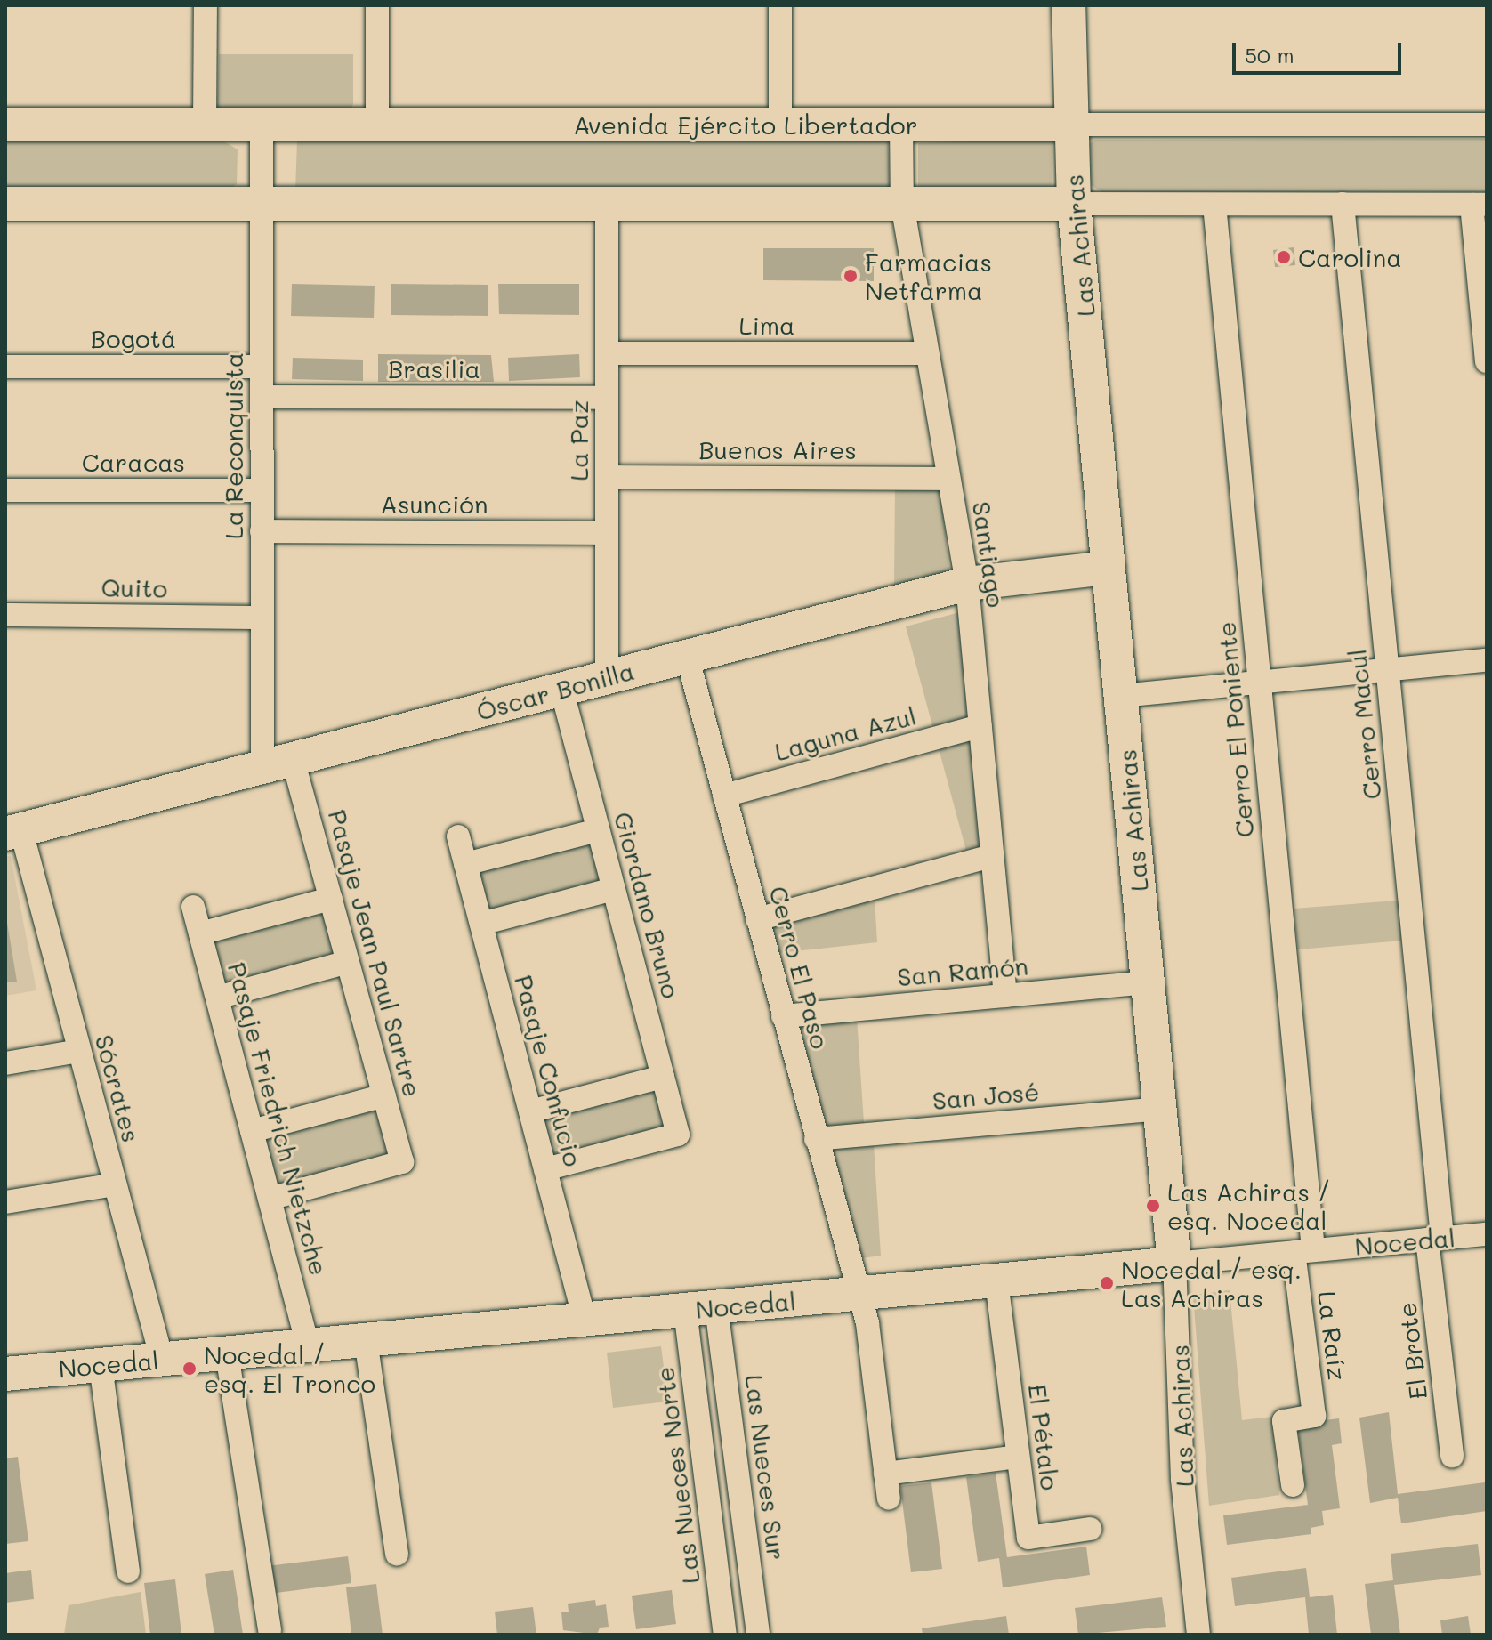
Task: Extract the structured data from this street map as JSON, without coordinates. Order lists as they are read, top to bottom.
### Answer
{
  "streets": {
    "street": [
      "Avenida Ejército Libertador",
      "Las Achiras",
      "Lima",
      "Bogotá",
      "Brasilia",
      "La Paz",
      "La Reconquista",
      "Buenos Aires",
      "Caracas",
      "Asunción",
      "Santiago",
      "Quito",
      "Óscar Bonilla",
      "Cerro Macul",
      "Cerro El Poniente",
      "Laguna Azul",
      "Giordano Bruno",
      "Pasaje Jean Paul Sartre",
      "Cerro El Paso",
      "San Ramón",
      "Pasaje Confucio",
      "Sócrates",
      "San José",
      "Pasaje Friedrich Nietzche",
      "Nocedal",
      "La Raíz",
      "El Brote",
      "El Pétalo",
      "Las Nueces Sur",
      "Las Nueces Norte"
    ]
  },
  "crossings": [
    ["Avenida Ejército Libertador", "Las Achiras"],
    ["Avenida Ejército Libertador", "La Reconquista"],
    ["Avenida Ejército Libertador", "Santiago"],
    ["Las Achiras", "Óscar Bonilla"],
    ["Las Achiras", "San Ramón"],
    ["Las Achiras", "San José"],
    ["Las Achiras", "Nocedal"],
    ["Lima", "La Paz"],
    ["Lima", "Santiago"],
    ["Bogotá", "La Reconquista"],
    ["Brasilia", "La Paz"],
    ["Brasilia", "La Reconquista"],
    ["La Paz", "Buenos Aires"],
    ["La Paz", "Asunción"],
    ["La Paz", "Óscar Bonilla"],
    ["La Reconquista", "Caracas"],
    ["La Reconquista", "Asunción"],
    ["La Reconquista", "Quito"],
    ["La Reconquista", "Óscar Bonilla"],
    ["La Reconquista", "Pasaje Jean Paul Sartre"],
    ["Buenos Aires", "Santiago"],
    ["Santiago", "Óscar Bonilla"],
    ["Santiago", "Laguna Azul"],
    ["Santiago", "San Ramón"],
    ["Óscar Bonilla", "Giordano Bruno"],
    ["Óscar Bonilla", "Pasaje Jean Paul Sartre"],
    ["Óscar Bonilla", "Cerro El Paso"],
    ["Óscar Bonilla", "Sócrates"],
    ["Cerro Macul", "Nocedal"],
    ["Cerro Macul", "El Brote"],
    ["Cerro El Poniente", "Nocedal"],
    ["Cerro El Poniente", "La Raíz"],
    ["Laguna Azul", "Cerro El Paso"],
    ["Giordano Bruno", "Pasaje Confucio"],
    ["Pasaje Jean Paul Sartre", "Pasaje Friedrich Nietzche"],
    ["Cerro El Paso", "San Ramón"],
    ["Cerro El Paso", "San José"],
    ["Cerro El Paso", "Nocedal"],
    ["Pasaje Confucio", "Nocedal"],
    ["Sócrates", "Nocedal"],
    ["Pasaje Friedrich Nietzche", "Nocedal"],
    ["Nocedal", "La Raíz"],
    ["Nocedal", "El Brote"],
    ["Nocedal", "El Pétalo"],
    ["Nocedal", "Las Nueces Sur"],
    ["Nocedal", "Las Nueces Norte"],
    ["Las Nueces Sur", "Las Nueces Norte"]
  ],
  "places": [
    "Carolina",
    "Farmacias Netfarma",
    "Las Achiras / esq. Nocedal",
    "Nocedal / esq. Las Achiras",
    "Nocedal / esq. El Tronco"
  ],
  "scale_bar": "50 m"
}
